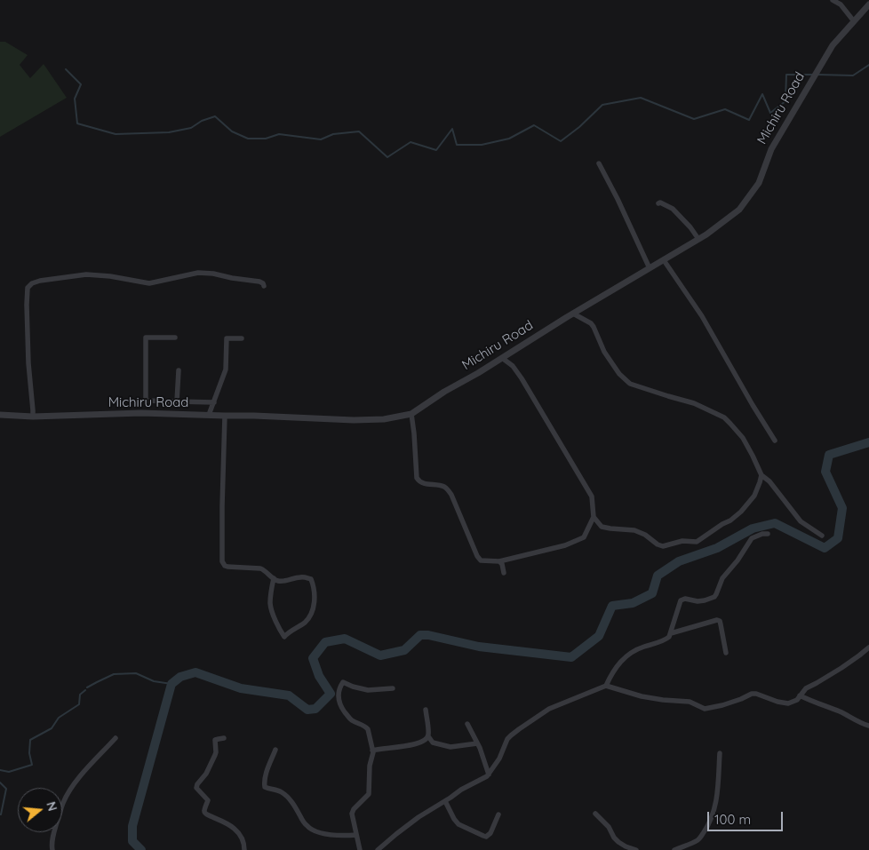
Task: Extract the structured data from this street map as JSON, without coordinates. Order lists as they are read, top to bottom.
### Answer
{
  "streets": {
    "street": ["Michiru Road"]
  },
  "scale_bar": "100 m",
  "north": "right"
}
